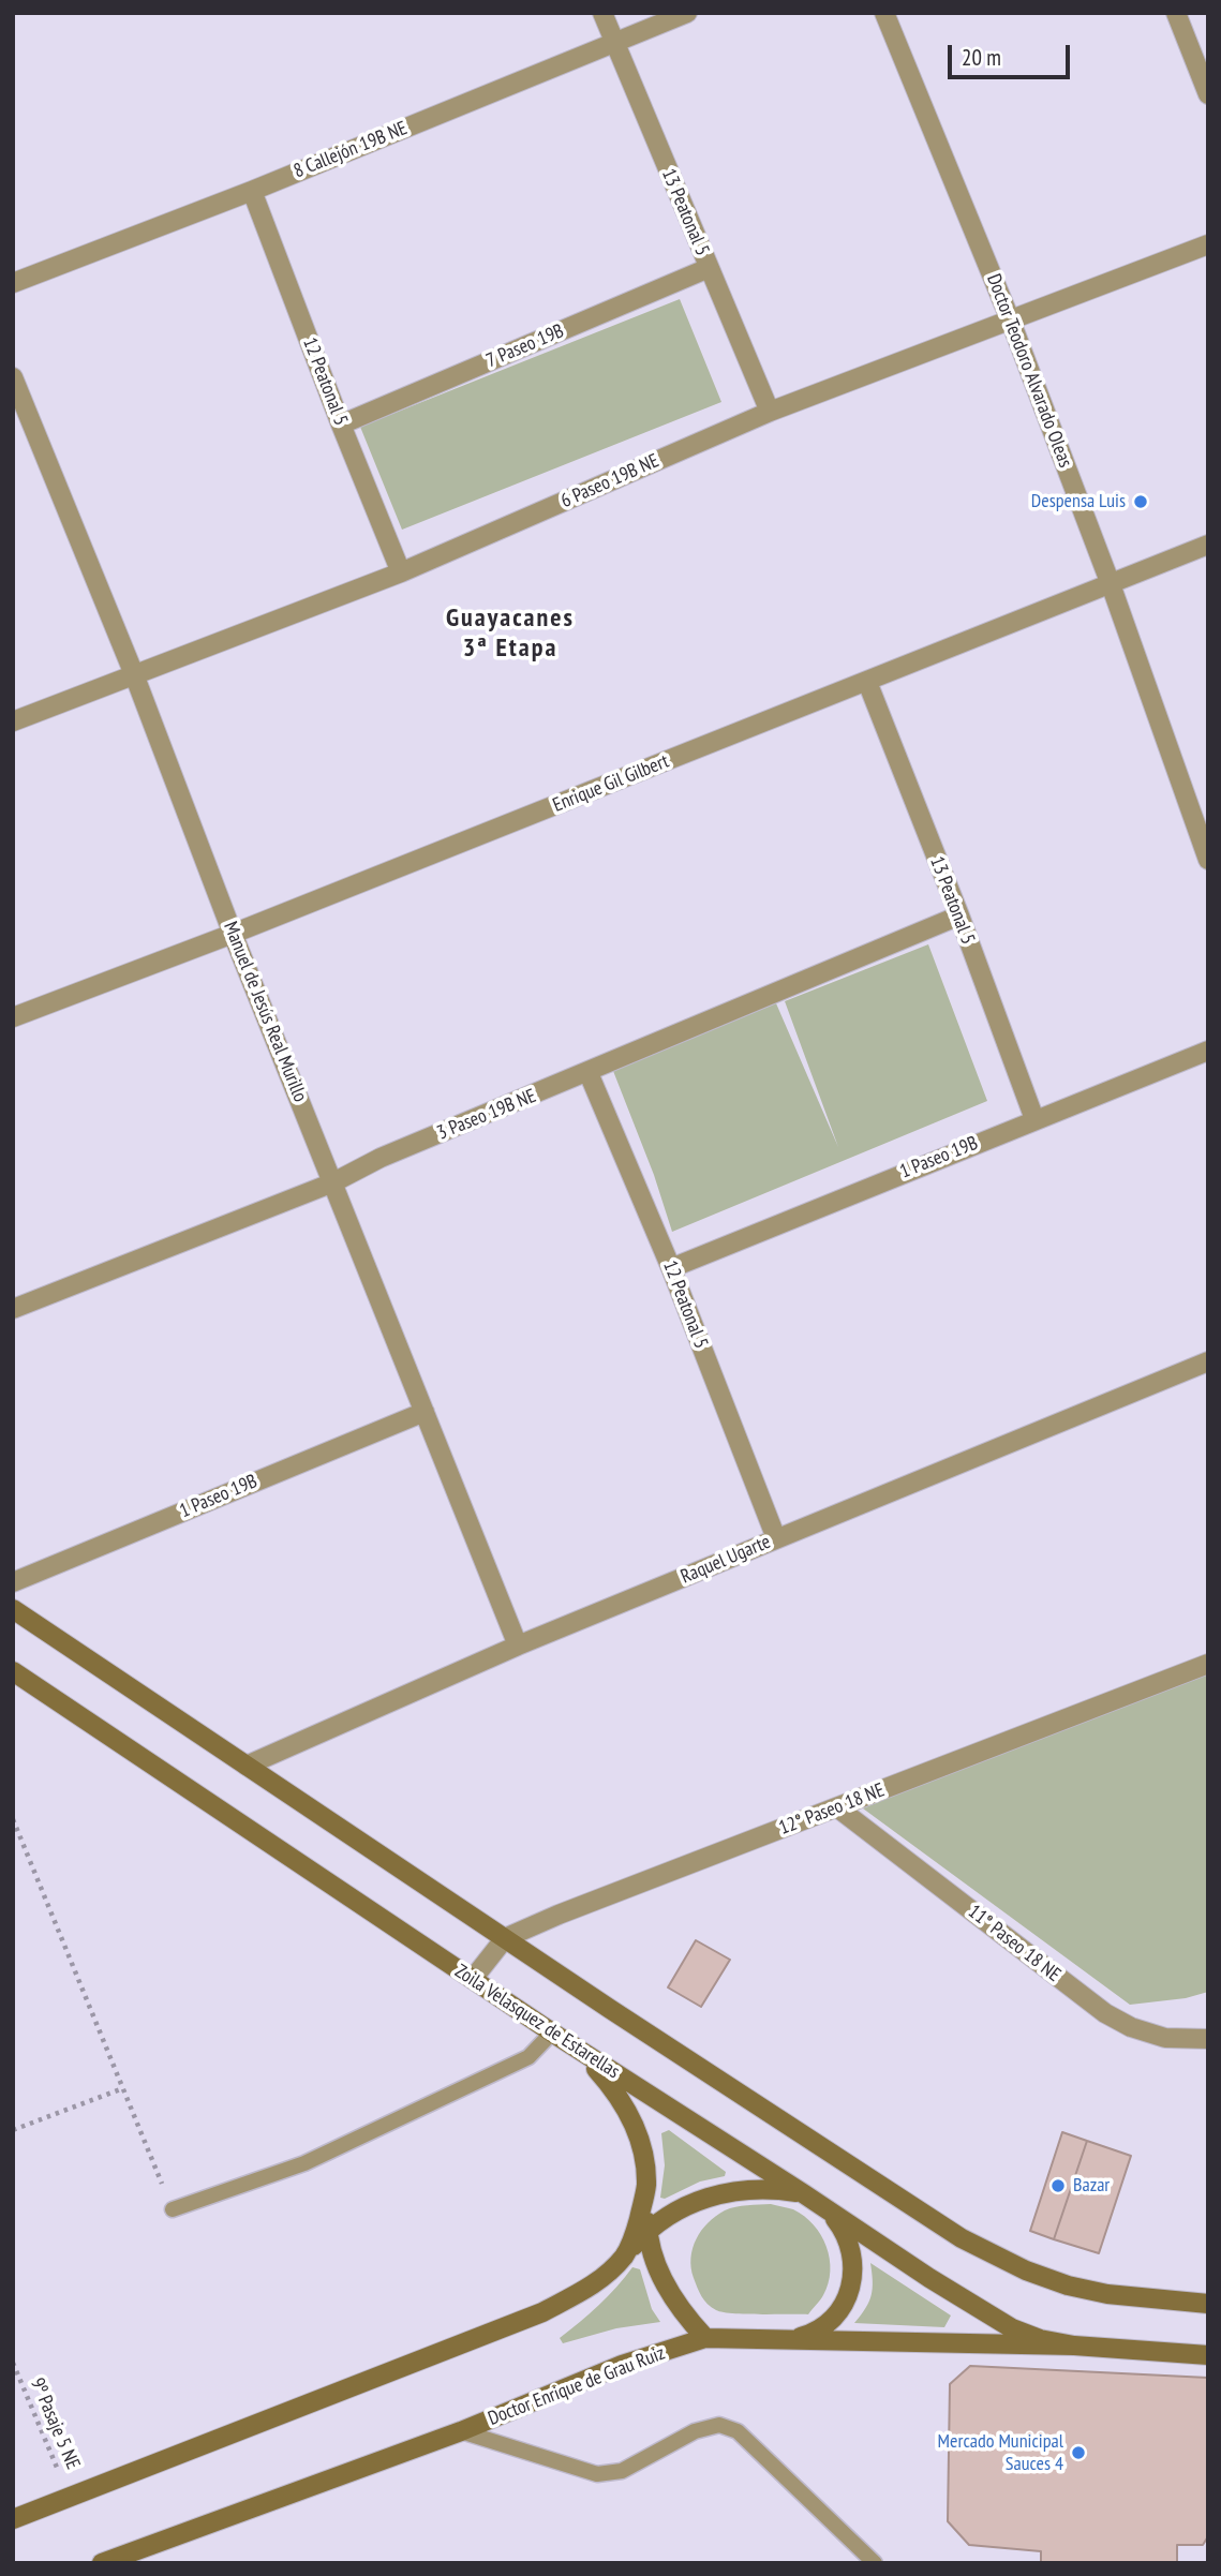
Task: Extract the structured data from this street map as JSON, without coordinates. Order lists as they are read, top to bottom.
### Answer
{
  "streets": {
    "street": [
      "8 Callejón 19B NE",
      "13 Peatonal 5",
      "7 Paseo 19B",
      "Doctor Teodoro Alvarado Oleas",
      "12 Peatonal 5",
      "6 Paseo 19B NE",
      "Enrique Gil Gilbert",
      "Manuel de Jesús Real Murillo",
      "3 Paseo 19B NE",
      "1 Paseo 19B",
      "Raquel Ugarte",
      "12° Paseo 18 NE",
      "11° Paseo 18 NE",
      "Zoila Velasquez de Estarellas",
      "Doctor Enrique de Grau Ruiz"
    ],
    "path": ["9º Pasaje 5 NE"]
  },
  "crossings": [
    ["8 Callejón 19B NE", "13 Peatonal 5"],
    ["8 Callejón 19B NE", "12 Peatonal 5"],
    ["13 Peatonal 5", "7 Paseo 19B"],
    ["13 Peatonal 5", "6 Paseo 19B NE"],
    ["13 Peatonal 5", "Enrique Gil Gilbert"],
    ["13 Peatonal 5", "3 Paseo 19B NE"],
    ["13 Peatonal 5", "1 Paseo 19B"],
    ["7 Paseo 19B", "12 Peatonal 5"],
    ["Doctor Teodoro Alvarado Oleas", "6 Paseo 19B NE"],
    ["Doctor Teodoro Alvarado Oleas", "Enrique Gil Gilbert"],
    ["12 Peatonal 5", "6 Paseo 19B NE"],
    ["12 Peatonal 5", "3 Paseo 19B NE"],
    ["12 Peatonal 5", "1 Paseo 19B"],
    ["12 Peatonal 5", "Raquel Ugarte"],
    ["6 Paseo 19B NE", "Manuel de Jesús Real Murillo"],
    ["Enrique Gil Gilbert", "Manuel de Jesús Real Murillo"],
    ["Manuel de Jesús Real Murillo", "3 Paseo 19B NE"],
    ["Manuel de Jesús Real Murillo", "1 Paseo 19B"],
    ["Manuel de Jesús Real Murillo", "Raquel Ugarte"],
    ["12° Paseo 18 NE", "11° Paseo 18 NE"],
    ["12° Paseo 18 NE", "Zoila Velasquez de Estarellas"],
    ["Zoila Velasquez de Estarellas", "Doctor Enrique de Grau Ruiz"]
  ],
  "districts": ["Guayacanes 3ª Etapa"],
  "places": ["Despensa Luis", "Bazar", "Mercado Municipal Sauces 4"],
  "scale_bar": "20 m"
}
